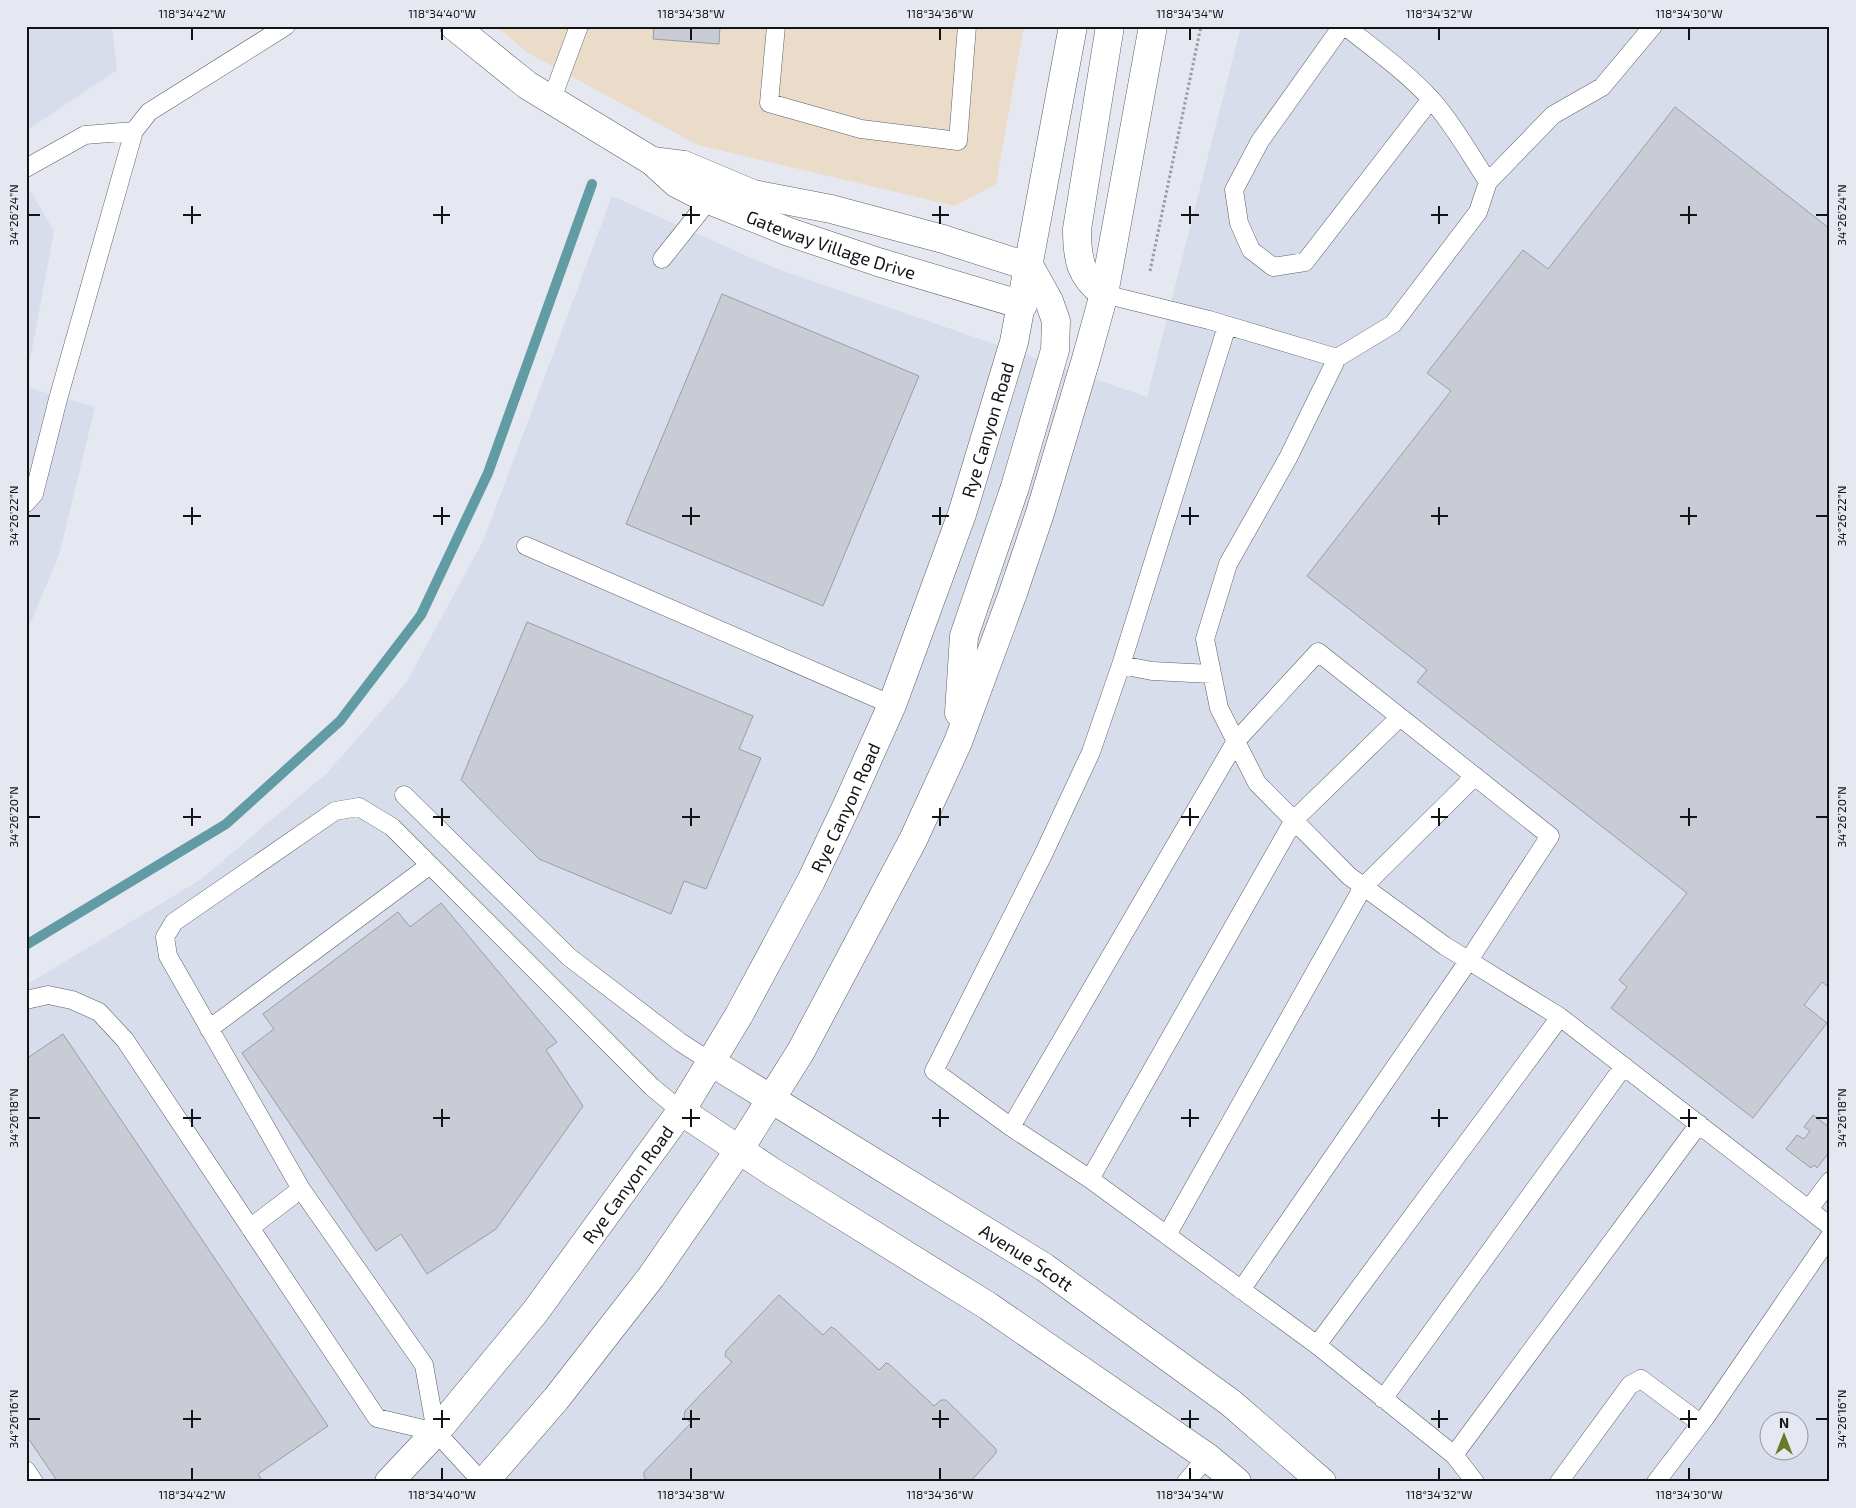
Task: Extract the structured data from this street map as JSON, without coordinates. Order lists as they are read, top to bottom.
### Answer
{
  "streets": {
    "main road": ["Gateway Village Drive", "Rye Canyon Road", "Avenue Scott"]
  },
  "crossings": [
    ["Gateway Village Drive", "Rye Canyon Road"],
    ["Rye Canyon Road", "Avenue Scott"]
  ],
  "north": "top",
  "coordinates": [
    "118°34'42\"W",
    "118°34'40\"W",
    "118°34'38\"W",
    "118°34'36\"W",
    "118°34'34\"W",
    "118°34'32\"W",
    "118°34'30\"W",
    "34°26'24\"N",
    "34°26'22\"N",
    "34°26'20\"N",
    "34°26'18\"N",
    "34°26'16\"N"
  ]
}
